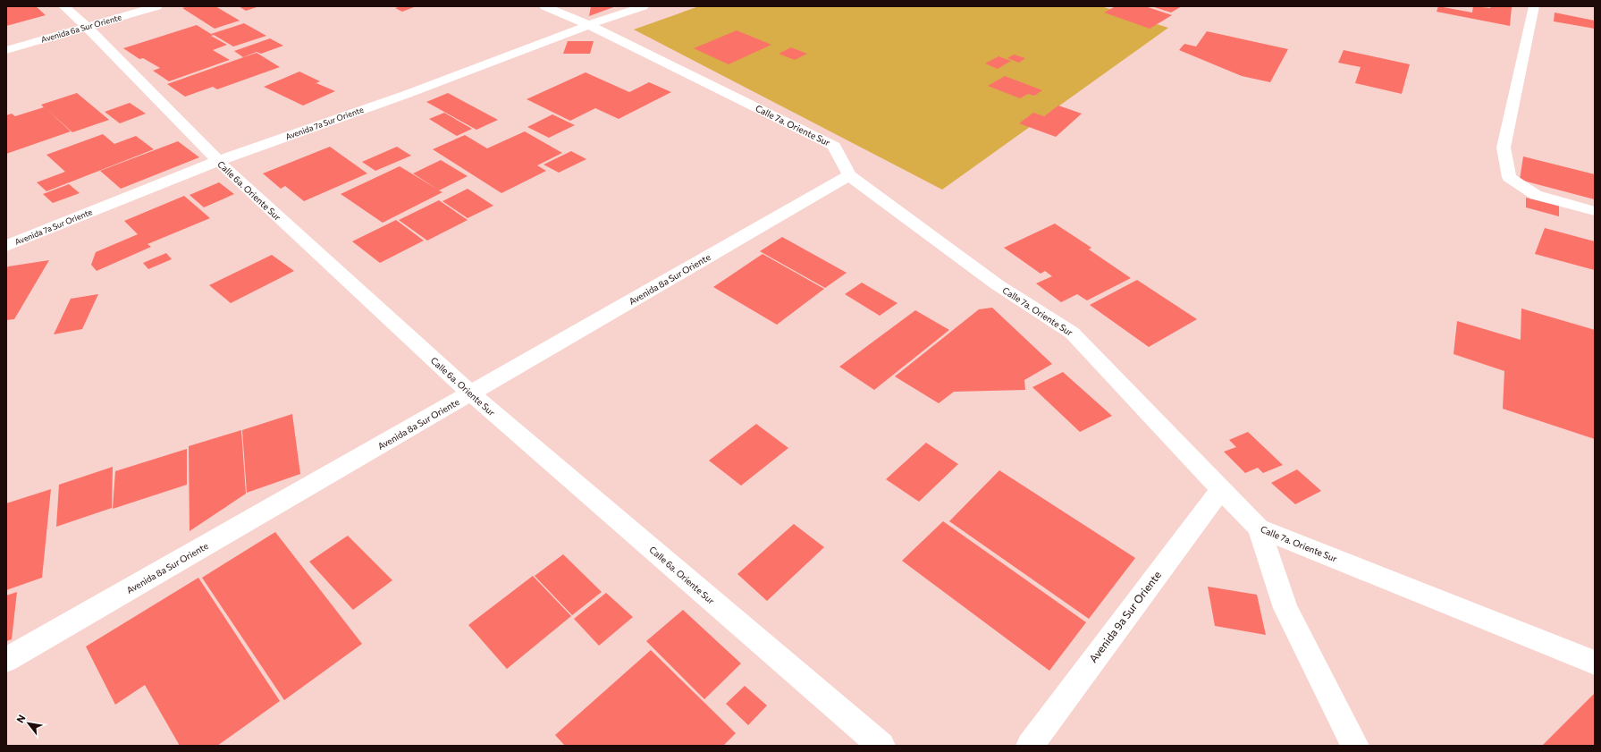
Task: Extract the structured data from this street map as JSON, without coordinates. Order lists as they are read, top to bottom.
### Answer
{
  "streets": {
    "street": [
      "Avenida 6a Sur Oriente",
      "Avenida 7a Sur Oriente",
      "Calle 7a. Oriente Sur",
      "Calle 6a. Oriente Sur",
      "Avenida 8a Sur Oriente",
      "Avenida 9a Sur Oriente"
    ]
  },
  "crossings": [
    ["Avenida 6a Sur Oriente", "Calle 6a. Oriente Sur"],
    ["Avenida 7a Sur Oriente", "Calle 7a. Oriente Sur"],
    ["Avenida 7a Sur Oriente", "Calle 6a. Oriente Sur"],
    ["Calle 7a. Oriente Sur", "Avenida 8a Sur Oriente"],
    ["Calle 7a. Oriente Sur", "Avenida 9a Sur Oriente"],
    ["Calle 6a. Oriente Sur", "Avenida 8a Sur Oriente"]
  ],
  "north": "top left"
}
